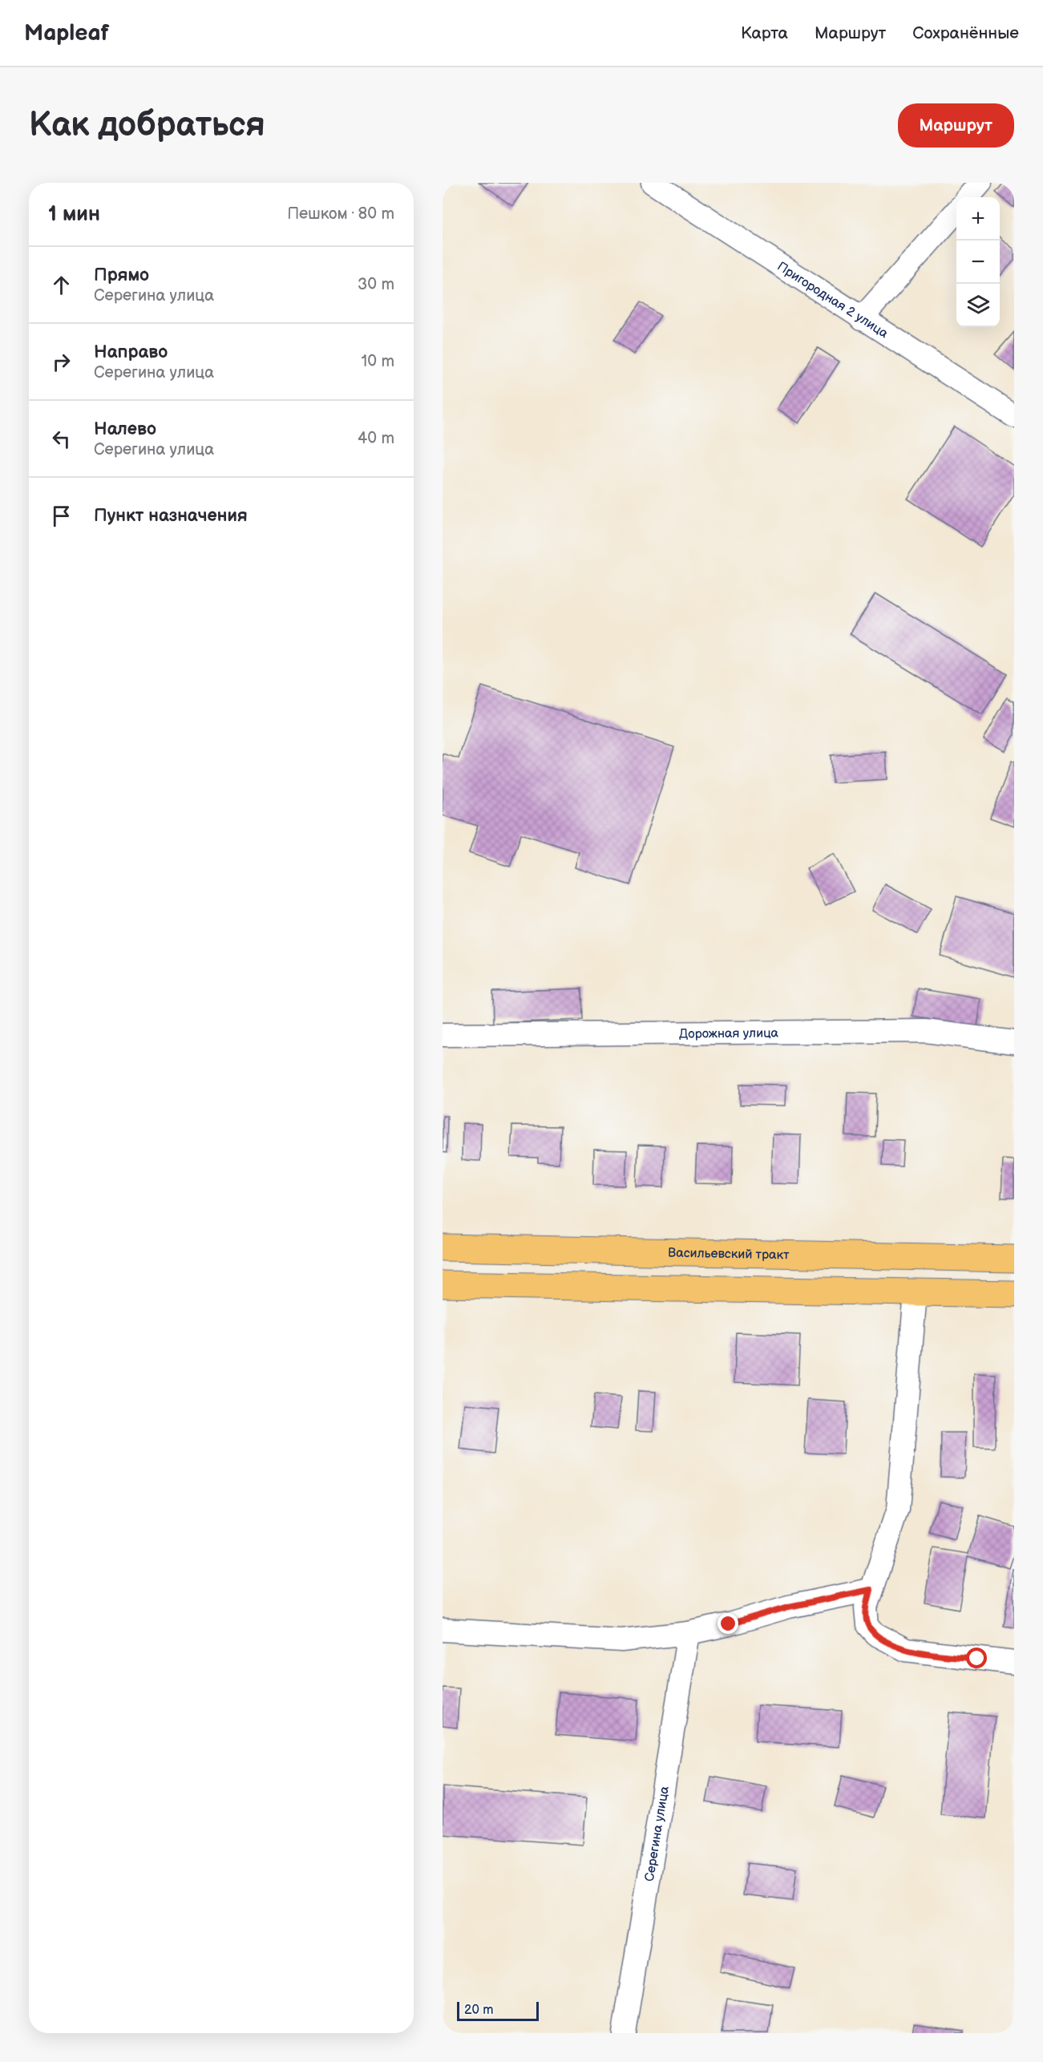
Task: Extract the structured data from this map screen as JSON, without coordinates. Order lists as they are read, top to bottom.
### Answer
{
  "streets": {
    "main road": ["Васильевский тракт"],
    "street": ["Пригородная 2 улица", "Дорожная улица", "Серегина улица"]
  },
  "scale_bar": "20 m",
  "page": {
    "header": "Mapleaf",
    "nav": ["Карта", "Маршрут", "Сохранённые"],
    "buttons": "Маршрут",
    "title": "Как добраться",
    "heading": ["1 мин", "Пешком · 80 m"],
    "map_buttons": ["+", "−"],
    "list": [
      ["Прямо", "Серегина улица", "30 m"],
      ["Направо", "Серегина улица", "10 m"],
      ["Налево", "Серегина улица", "40 m"],
      "Пункт назначения"
    ],
    "scale": "20 m"
  }
}
